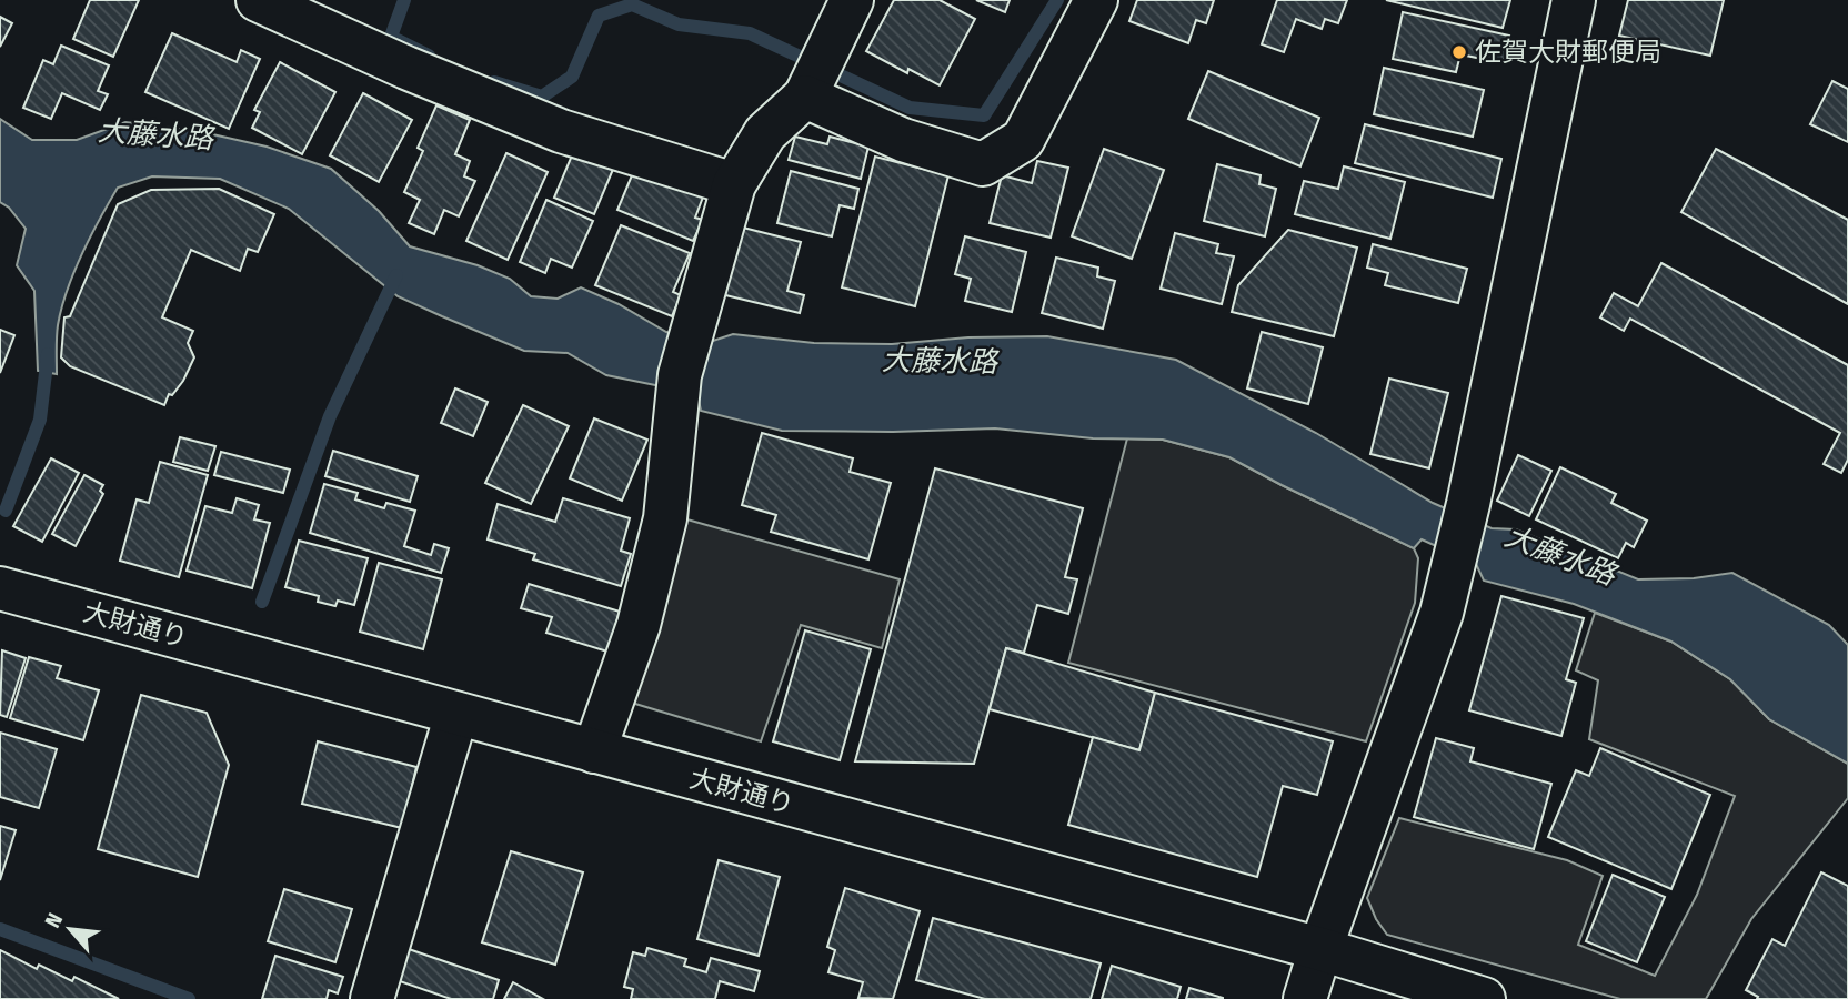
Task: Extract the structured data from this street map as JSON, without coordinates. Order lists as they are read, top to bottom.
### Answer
{
  "streets": {
    "street": ["大財通り"]
  },
  "water": ["大藤水路"],
  "places": ["佐賀大財郵便局"],
  "north": "top left"
}
